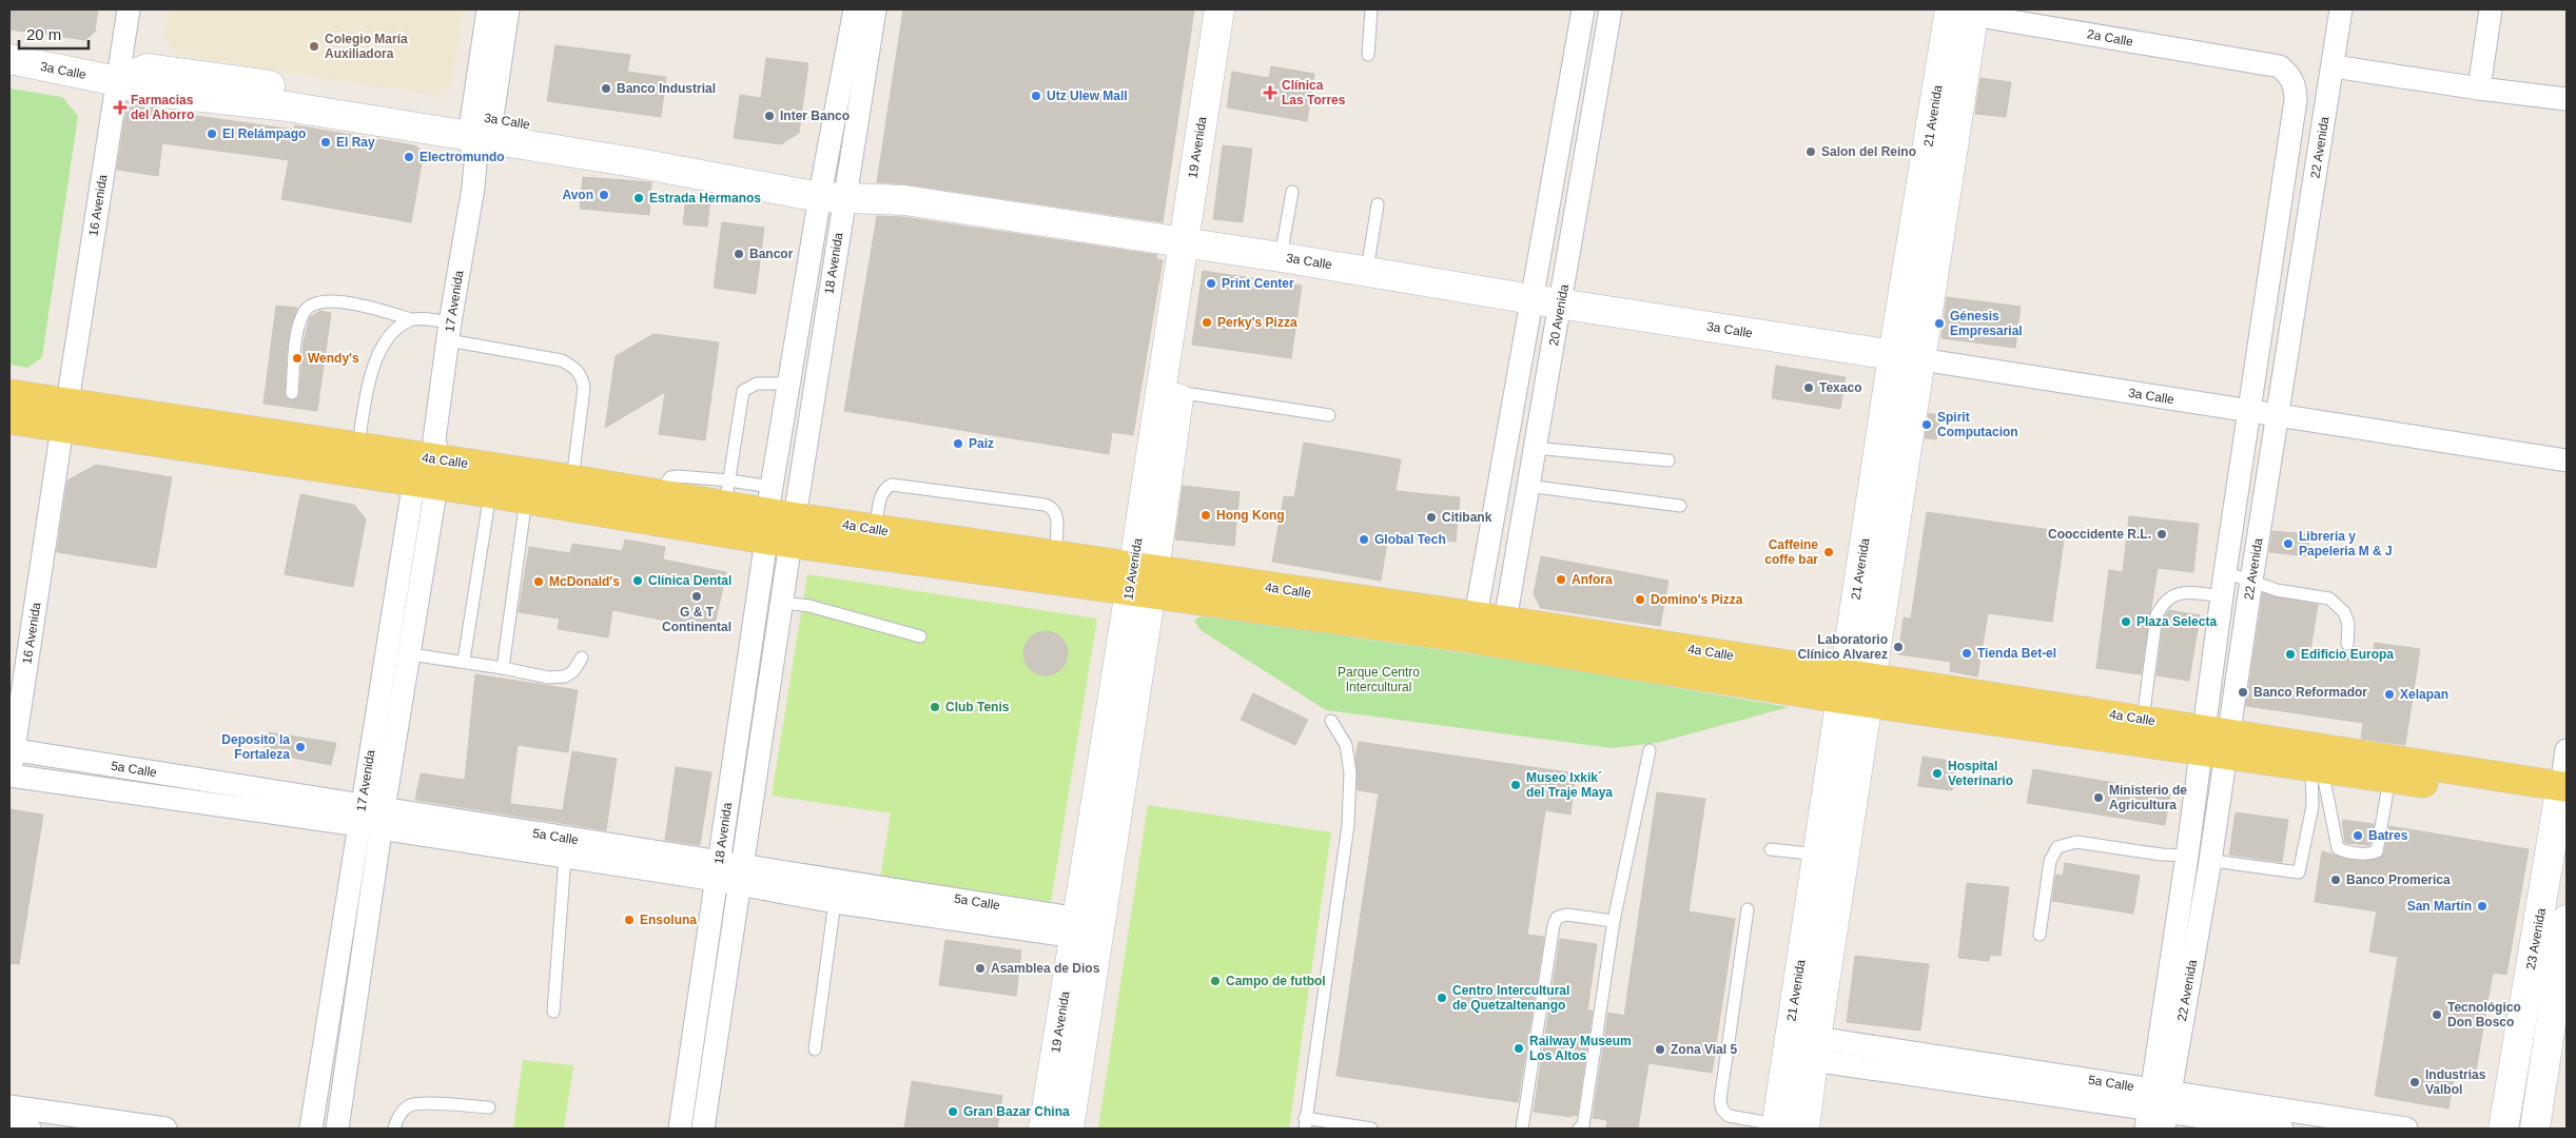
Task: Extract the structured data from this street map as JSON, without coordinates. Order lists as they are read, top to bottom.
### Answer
{
  "streets": {
    "main road": ["4a Calle"],
    "street": [
      "2a Calle",
      "3a Calle",
      "21 Avenida",
      "19 Avenida",
      "22 Avenida",
      "16 Avenida",
      "18 Avenida",
      "17 Avenida",
      "20 Avenida",
      "5a Calle",
      "23 Avenida"
    ]
  },
  "crossings": [
    ["2a Calle", "21 Avenida"],
    ["2a Calle", "22 Avenida"],
    ["3a Calle", "21 Avenida"],
    ["3a Calle", "19 Avenida"],
    ["3a Calle", "22 Avenida"],
    ["3a Calle", "16 Avenida"],
    ["3a Calle", "18 Avenida"],
    ["3a Calle", "17 Avenida"],
    ["3a Calle", "20 Avenida"],
    ["21 Avenida", "4a Calle"],
    ["21 Avenida", "5a Calle"],
    ["19 Avenida", "4a Calle"],
    ["19 Avenida", "5a Calle"],
    ["22 Avenida", "4a Calle"],
    ["22 Avenida", "5a Calle"],
    ["16 Avenida", "4a Calle"],
    ["16 Avenida", "5a Calle"],
    ["18 Avenida", "4a Calle"],
    ["18 Avenida", "5a Calle"],
    ["17 Avenida", "4a Calle"],
    ["17 Avenida", "5a Calle"],
    ["20 Avenida", "4a Calle"],
    ["4a Calle", "23 Avenida"]
  ],
  "parks": ["Parque Centro Intercultural"],
  "places": {
    "other": [
      "Colegio María Auxiliadora",
      "Banco Industrial",
      "Utz Ulew Mall",
      "Inter Banco",
      "El Relámpago",
      "El Ray",
      "Salon del Reino",
      "Electromundo",
      "Avon",
      "Estrada Hermanos",
      "Bancor",
      "Print Center",
      "Perky's Pizza",
      "Génesis Empresarial",
      "Wendy's",
      "Texaco",
      "Spirit Computacion",
      "Paiz",
      "Hong Kong",
      "Citibank",
      "Cooccidente R.L.",
      "Global Tech",
      "Libreria y Papeleria M & J",
      "Caffeine coffe bar",
      "Anfora",
      "Clínica Dental",
      "McDonald's",
      "G & T Continental",
      "Domino's Pizza",
      "Plaza Selecta",
      "Laboratorio Clínico Alvarez",
      "Tienda Bet-el",
      "Edificio Europa",
      "Banco Reformador",
      "Xelapan",
      "Club Tenis",
      "Deposito la Fortaleza",
      "Hospital Veterinario",
      "Museo Ixkik´ del Traje Maya",
      "Ministerio de Agricultura",
      "Batres",
      "Banco Promerica",
      "San Martín",
      "Ensoluna",
      "Asamblea de Dios",
      "Campo de futbol",
      "Centro Intercultural de Quetzaltenango",
      "Tecnológico Don Bosco",
      "Railway Museum Los Altos",
      "Zona Vial 5",
      "Industrias Valbol",
      "Gran Bazar China"
    ],
    "health": ["Clínica Las Torres", "Farmacias del Ahorro"]
  },
  "scale_bar": "20 m"
}
